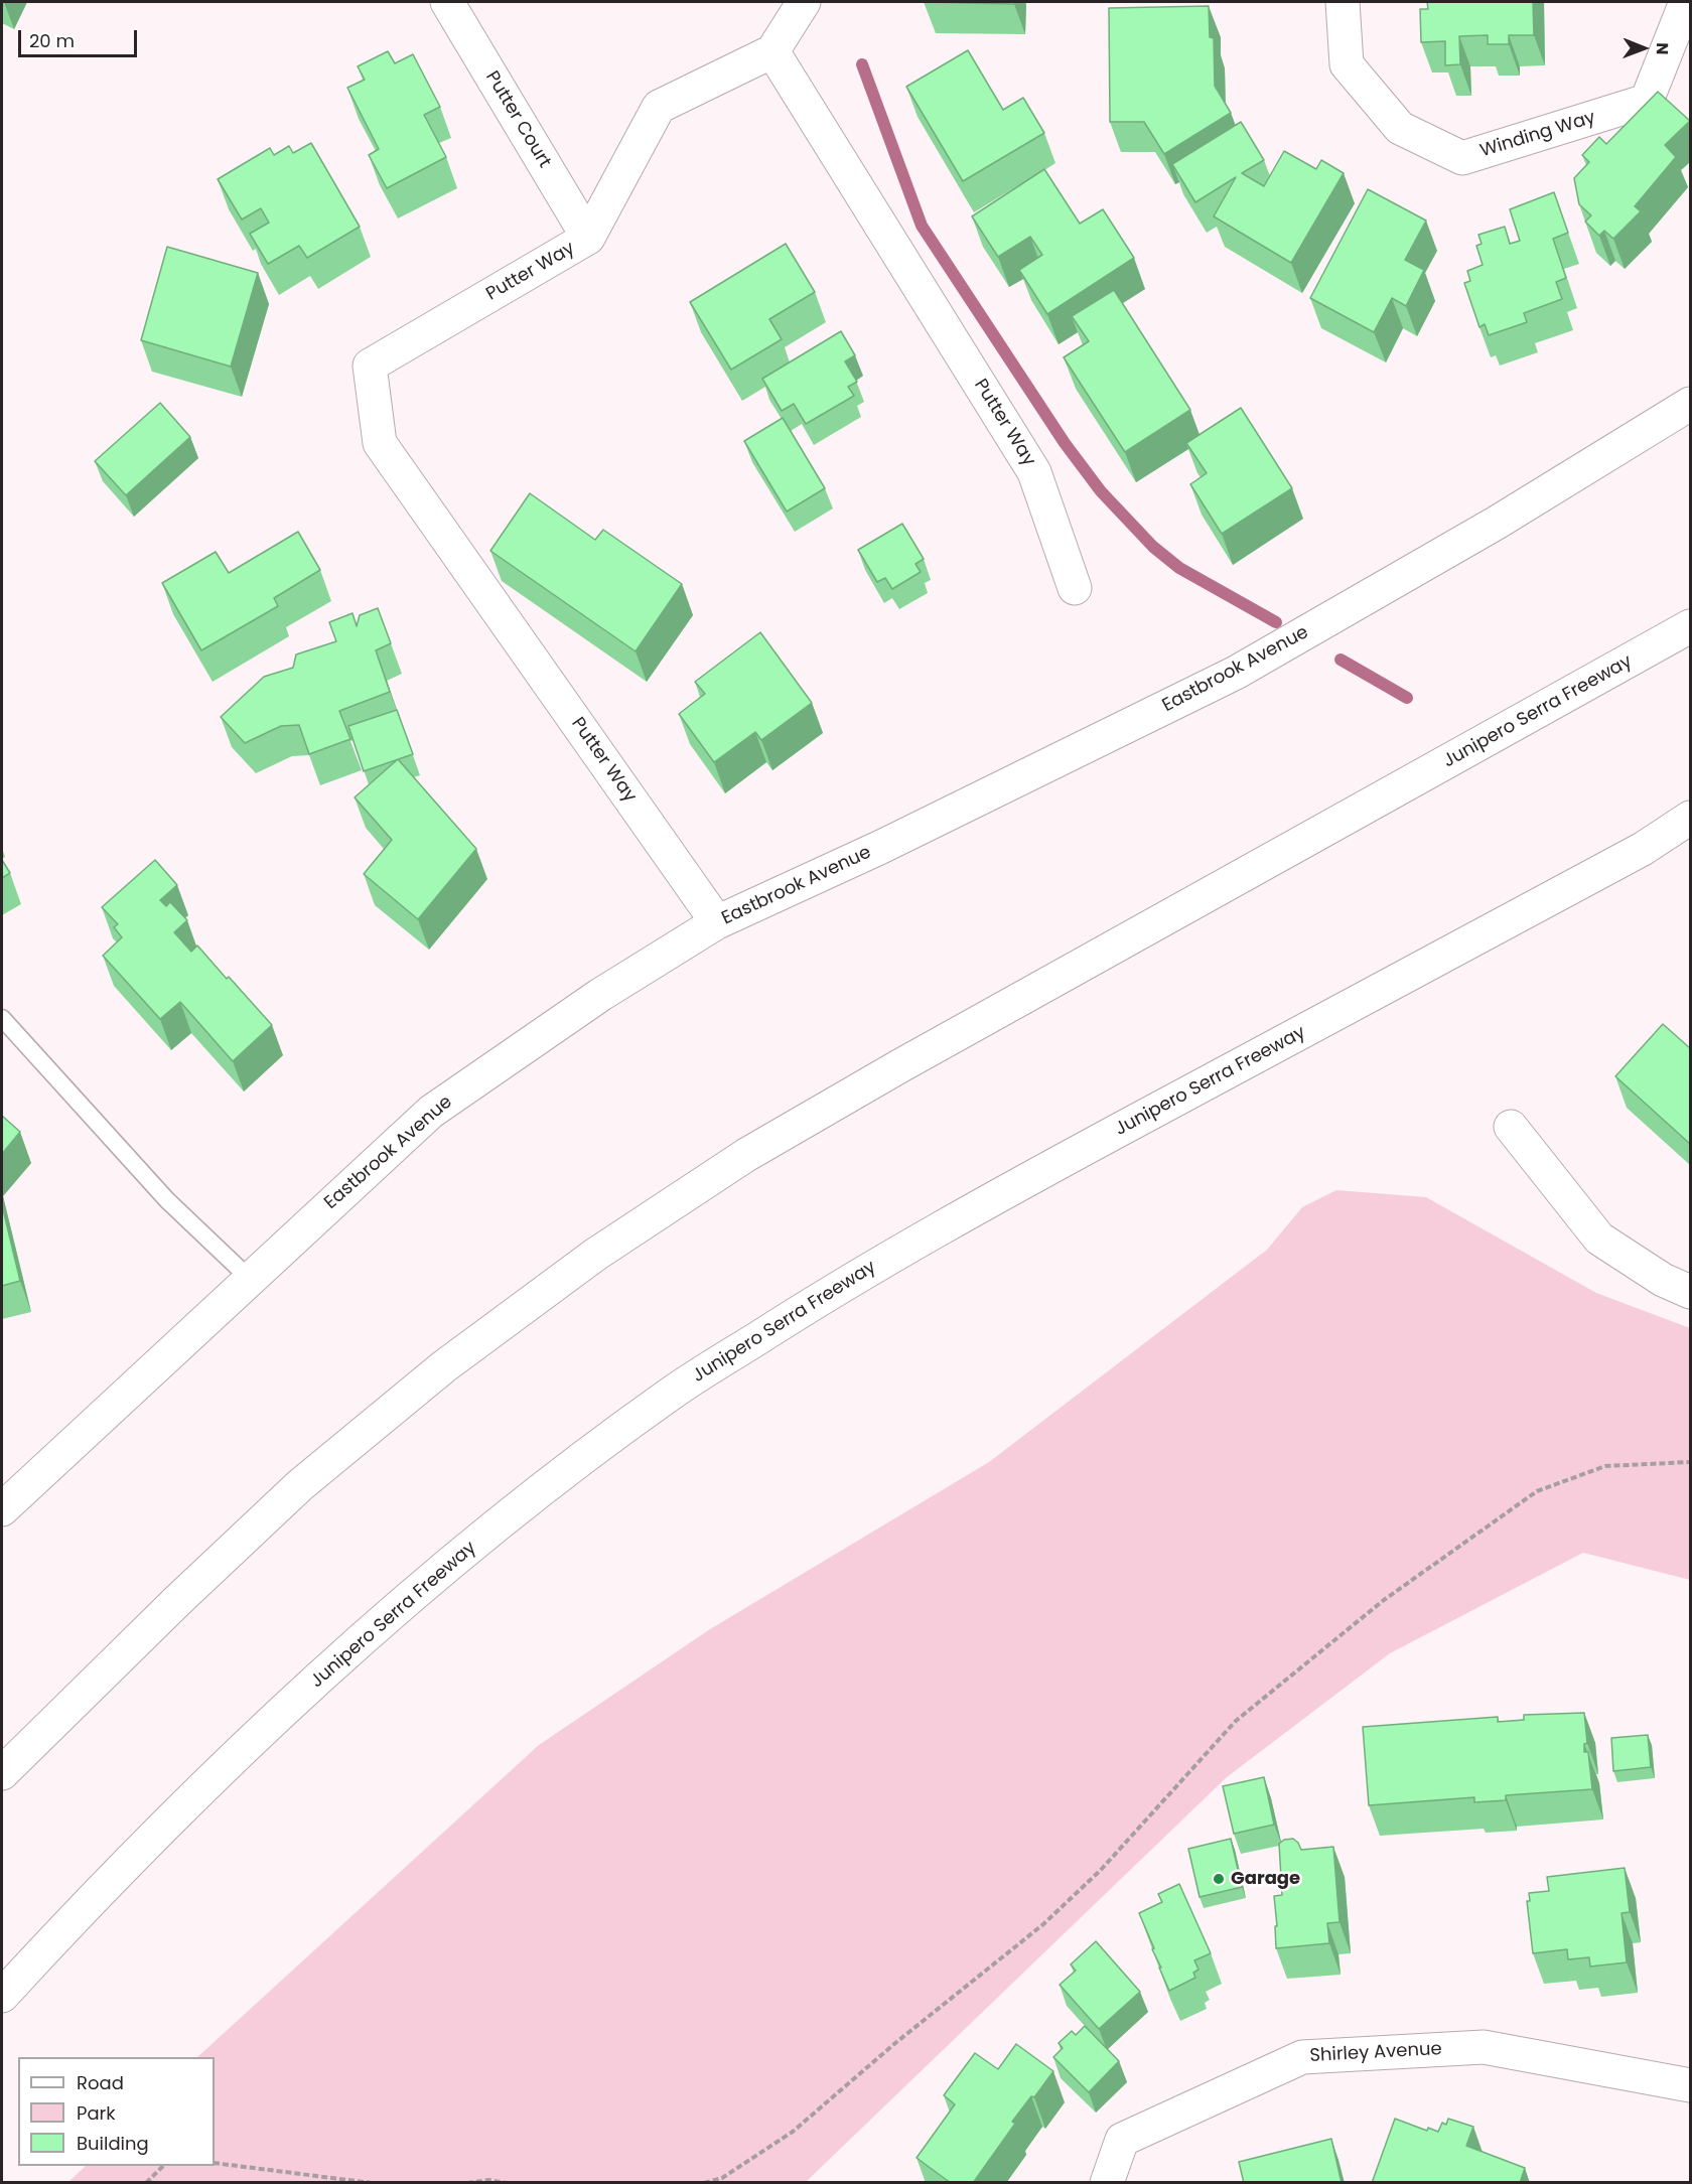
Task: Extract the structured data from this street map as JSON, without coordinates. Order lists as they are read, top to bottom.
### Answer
{
  "streets": {
    "main road": [
      "Putter Court",
      "Winding Way",
      "Putter Way",
      "Eastbrook Avenue",
      "Junipero Serra Freeway",
      "Shirley Avenue"
    ]
  },
  "crossings": [
    ["Putter Court", "Putter Way"],
    ["Putter Way", "Eastbrook Avenue"]
  ],
  "places": ["Garage"],
  "legend": ["Road", "Park", "Building"],
  "scale_bar": "20 m",
  "north": "right"
}
